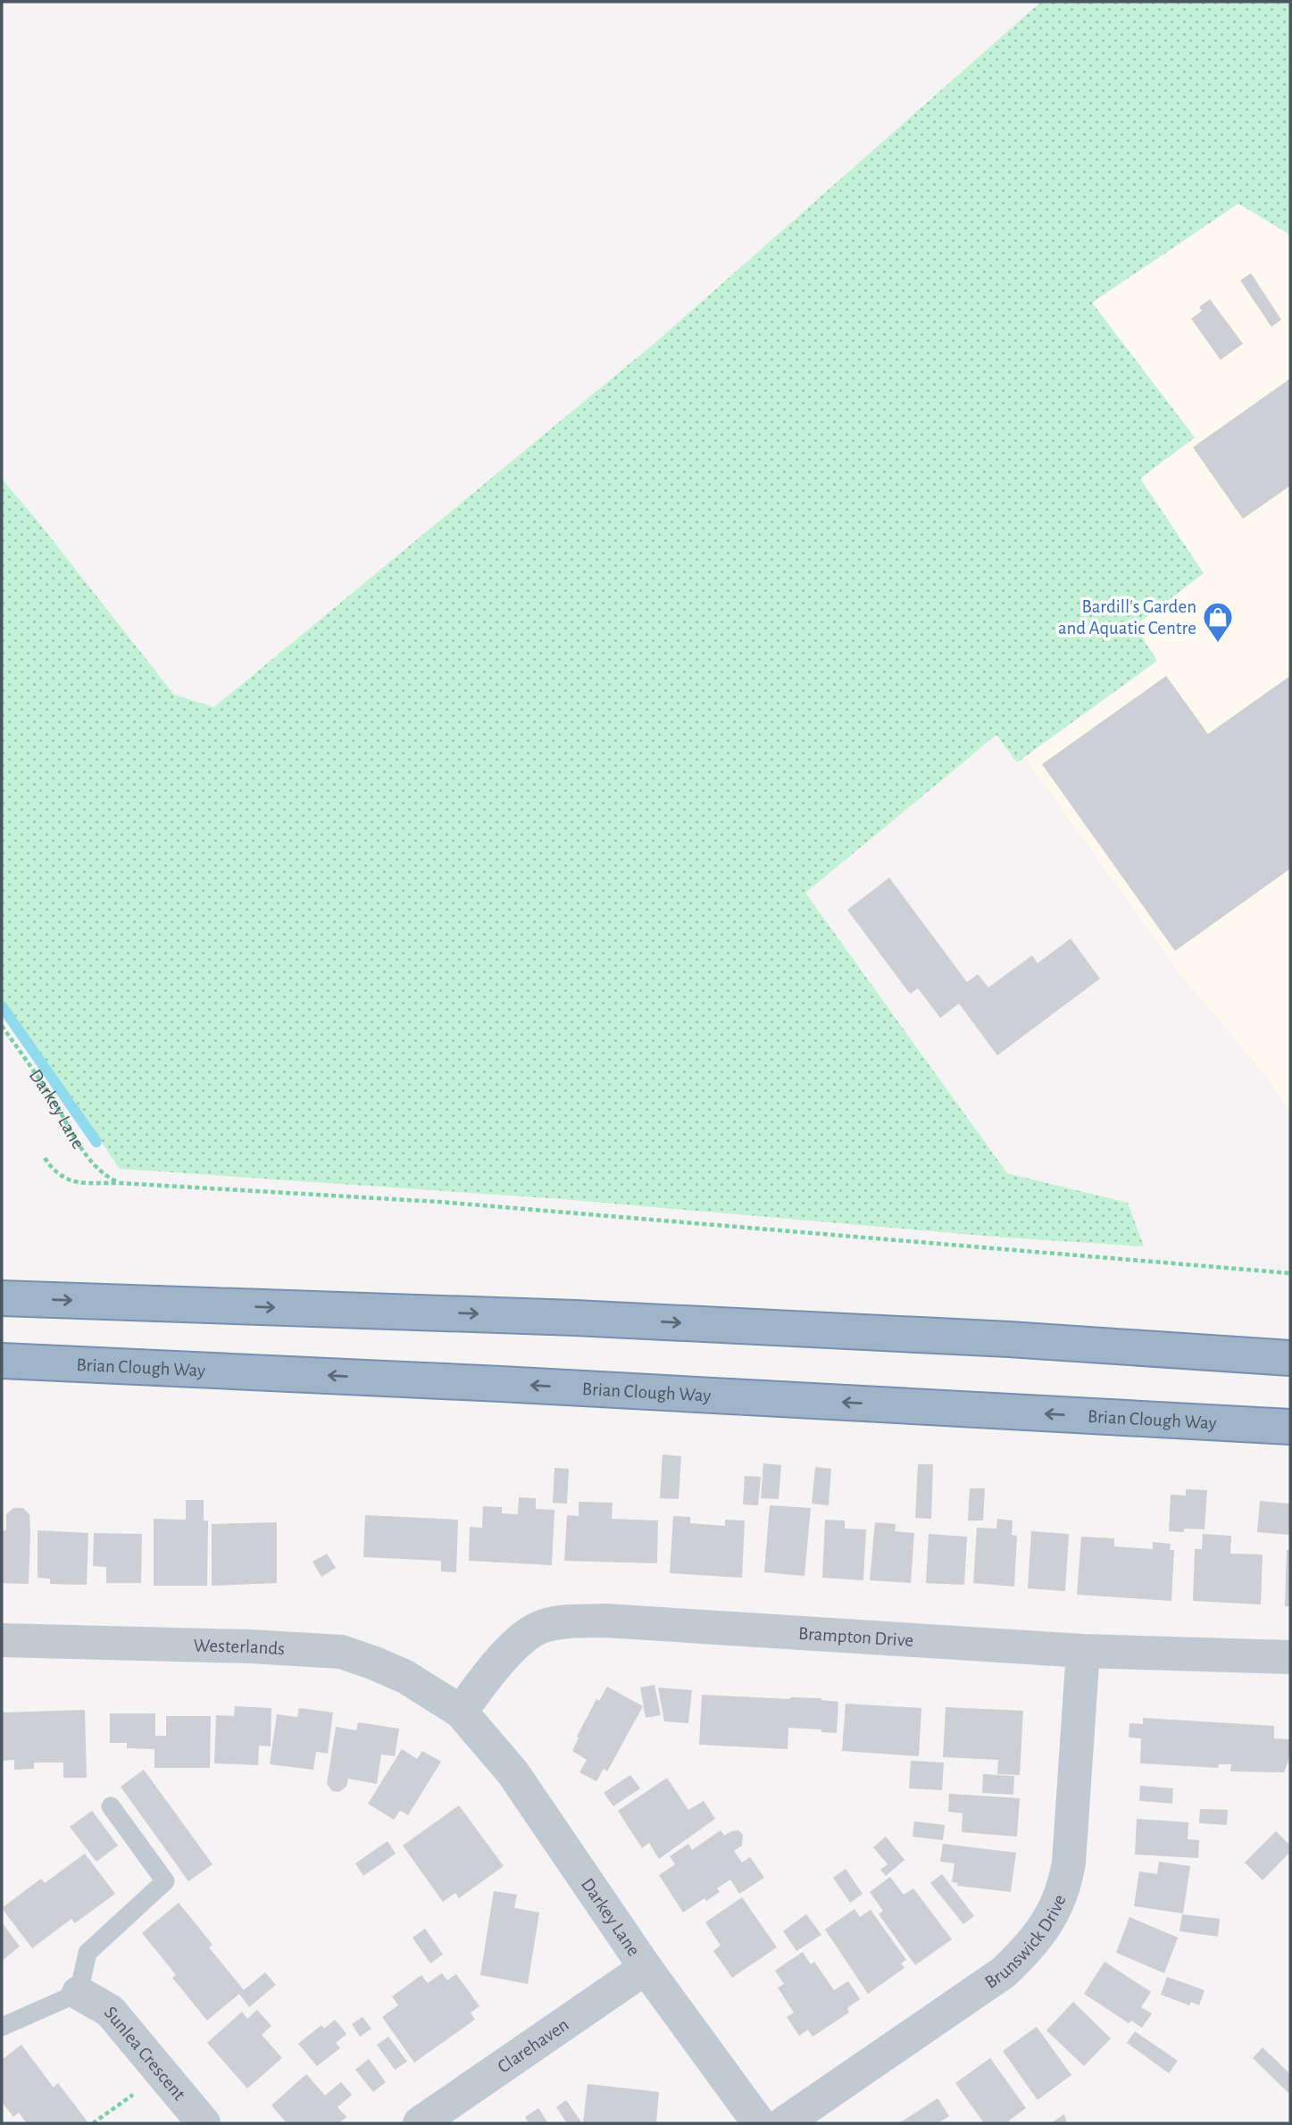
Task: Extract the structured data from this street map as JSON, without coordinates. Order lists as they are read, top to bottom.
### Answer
{
  "streets": {
    "highway": ["Brian Clough Way"],
    "street": [
      "Darkey Lane",
      "Brampton Drive",
      "Westerlands",
      "Brunswick Drive",
      "Clarehaven",
      "Sunlea Crescent"
    ]
  },
  "crossings": [
    ["Darkey Lane", "Brampton Drive"],
    ["Darkey Lane", "Westerlands"],
    ["Darkey Lane", "Clarehaven"],
    ["Brampton Drive", "Westerlands"],
    ["Brampton Drive", "Brunswick Drive"]
  ],
  "places": {
    "shop": ["Bardill's Garden and Aquatic Centre"]
  }
}
